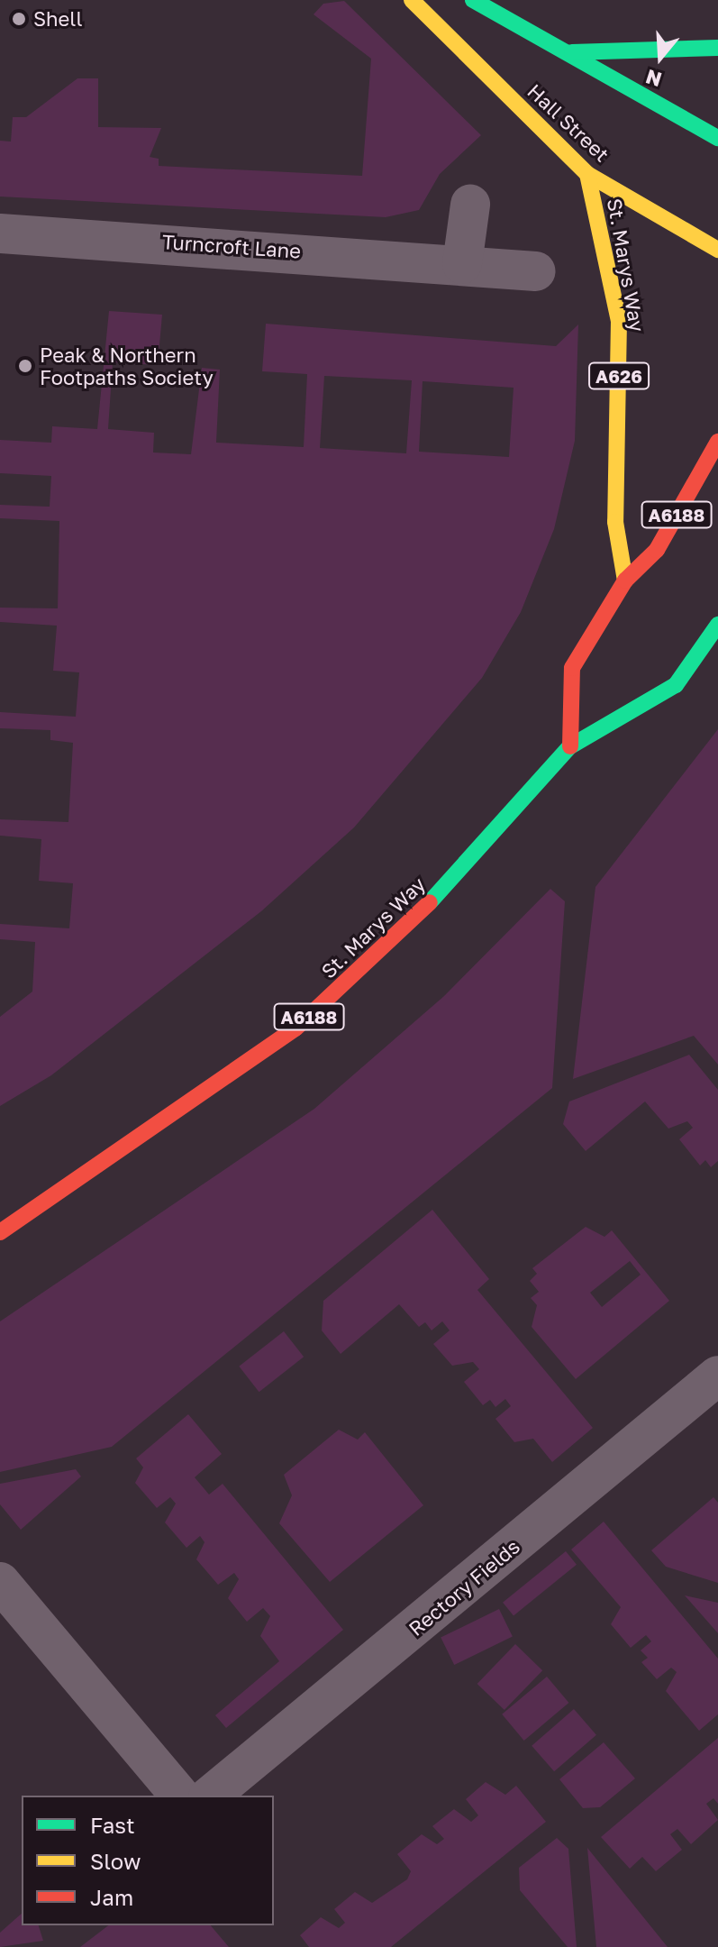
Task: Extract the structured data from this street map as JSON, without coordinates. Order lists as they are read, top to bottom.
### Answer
{
  "streets": {
    "main road": [
      "Hall Street",
      "St. Marys Way",
      "A626",
      "A6188"
    ],
    "street": ["Turncroft Lane", "Rectory Fields"]
  },
  "crossings": [
    ["Hall Street", "St. Marys Way"],
    ["St. Marys Way", "A6188"]
  ],
  "places": ["Shell", "Peak & Northern Footpaths Society"],
  "legend": ["Fast", "Slow", "Jam"],
  "north": "bottom"
}
